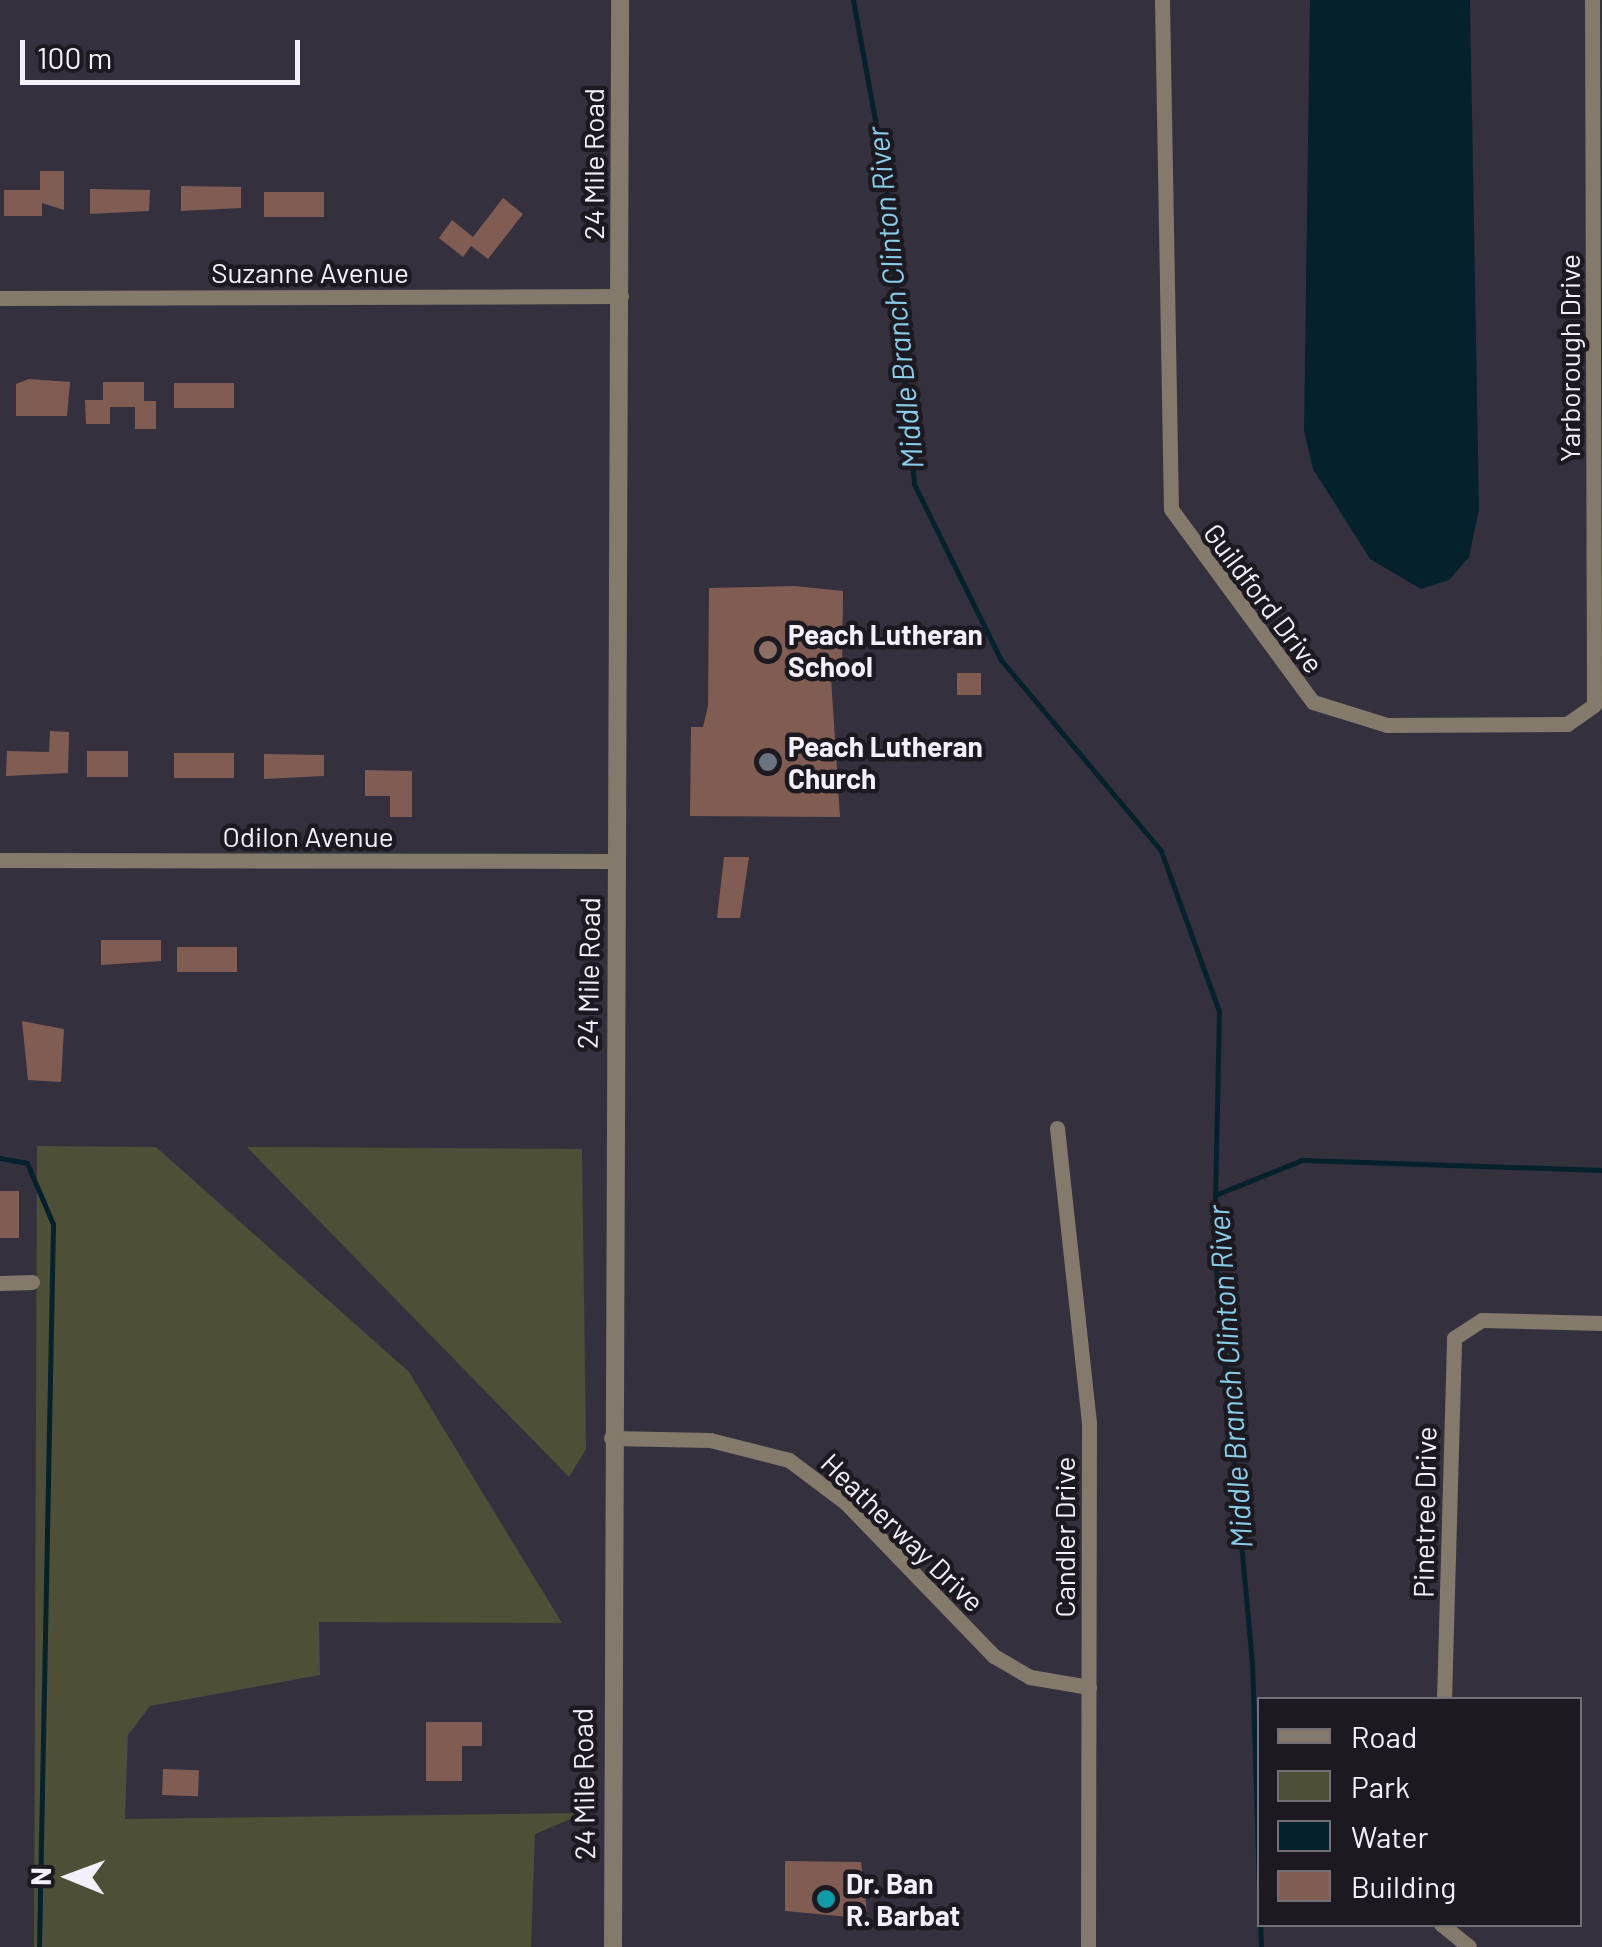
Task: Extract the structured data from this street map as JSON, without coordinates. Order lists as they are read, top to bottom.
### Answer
{
  "streets": {
    "street": [
      "24 Mile Road",
      "Suzanne Avenue",
      "Yarborough Drive",
      "Guildford Drive",
      "Odilon Avenue",
      "Pinetree Drive",
      "Heatherway Drive",
      "Candler Drive"
    ]
  },
  "crossings": [
    ["24 Mile Road", "Suzanne Avenue"],
    ["24 Mile Road", "Odilon Avenue"],
    ["24 Mile Road", "Heatherway Drive"],
    ["Yarborough Drive", "Guildford Drive"],
    ["Heatherway Drive", "Candler Drive"]
  ],
  "water": ["Middle Branch Clinton River"],
  "places": ["Peach Lutheran School", "Peach Lutheran Church", "Dr. Ban R. Barbat"],
  "legend": [
    "Road",
    "Park",
    "Water",
    "Building"
  ],
  "scale_bar": "100 m",
  "north": "left"
}
